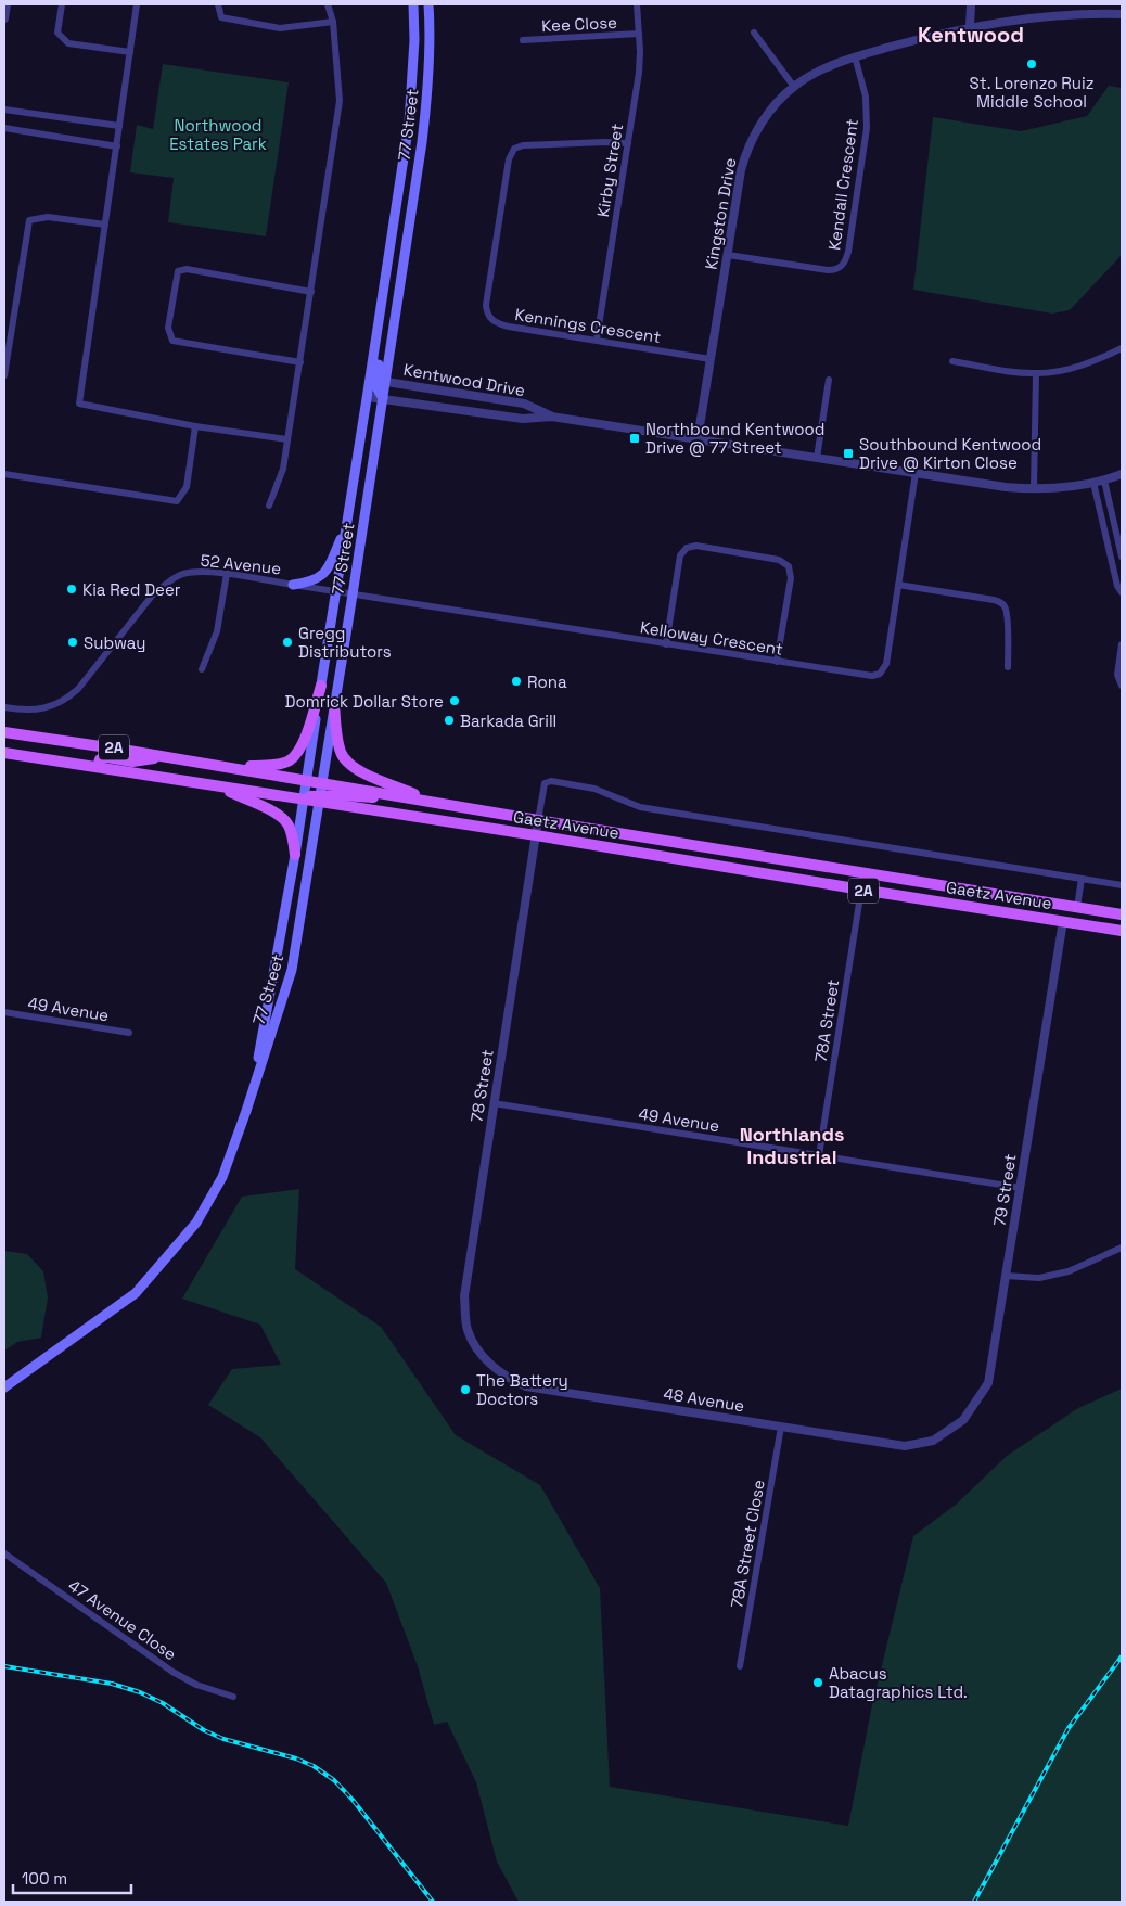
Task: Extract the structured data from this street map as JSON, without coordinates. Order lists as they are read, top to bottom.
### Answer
{
  "streets": {
    "main road": ["77 Street", "2A", "Gaetz Avenue"],
    "street": [
      "Kee Close",
      "Kirby Street",
      "Kendall Crescent",
      "Kingston Drive",
      "Kennings Crescent",
      "Kentwood Drive",
      "52 Avenue",
      "Kelloway Crescent",
      "49 Avenue",
      "78A Street",
      "78 Street",
      "79 Street",
      "48 Avenue",
      "78A Street Close",
      "47 Avenue Close"
    ]
  },
  "crossings": [
    ["Kee Close", "Kirby Street"],
    ["77 Street", "Kentwood Drive"],
    ["77 Street", "52 Avenue"],
    ["77 Street", "Kelloway Crescent"],
    ["77 Street", "Gaetz Avenue"],
    ["Kirby Street", "Kennings Crescent"],
    ["Kendall Crescent", "Kingston Drive"],
    ["Kingston Drive", "Kennings Crescent"],
    ["Kingston Drive", "Kentwood Drive"],
    ["Kentwood Drive", "Kelloway Crescent"],
    ["52 Avenue", "Kelloway Crescent"],
    ["Gaetz Avenue", "78A Street"],
    ["Gaetz Avenue", "78 Street"],
    ["Gaetz Avenue", "79 Street"],
    ["49 Avenue", "78A Street"],
    ["49 Avenue", "78 Street"],
    ["49 Avenue", "79 Street"],
    ["78 Street", "48 Avenue"],
    ["79 Street", "48 Avenue"],
    ["48 Avenue", "78A Street Close"]
  ],
  "districts": ["Kentwood", "Northlands Industrial"],
  "parks": ["Northwood Estates Park"],
  "places": {
    "other": [
      "St. Lorenzo Ruiz Middle School",
      "Kia Red Deer",
      "Subway",
      "Gregg Distributors",
      "Rona",
      "Domrick Dollar Store",
      "Barkada Grill",
      "The Battery Doctors",
      "Abacus Datagraphics Ltd."
    ],
    "transit": ["Northbound Kentwood Drive @ 77 Street", "Southbound Kentwood Drive @ Kirton Close"]
  },
  "scale_bar": "100 m"
}
